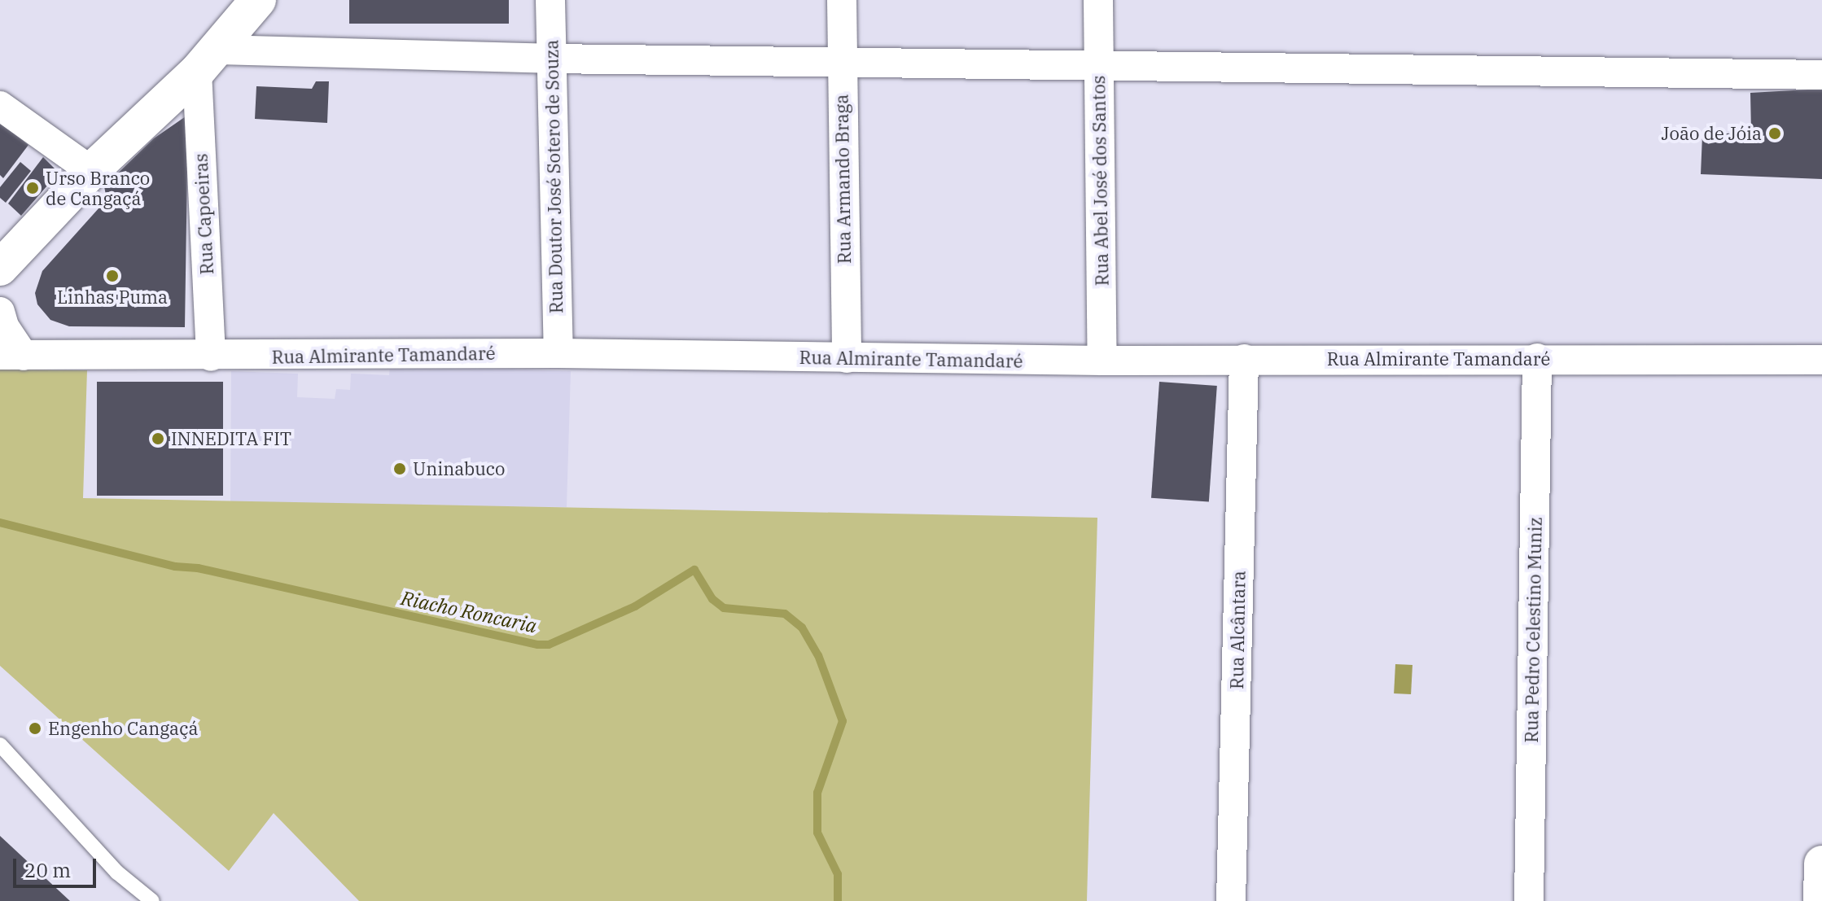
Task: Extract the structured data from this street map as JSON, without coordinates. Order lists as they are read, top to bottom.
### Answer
{
  "streets": {
    "street": [
      "Rua Doutor José Sotero de Souza",
      "Rua Armando Braga",
      "Rua Abel José dos Santos",
      "Rua Capoeiras",
      "Rua Almirante Tamandaré",
      "Rua Alcântara",
      "Rua Pedro Celestino Muniz"
    ]
  },
  "crossings": [
    ["Rua Doutor José Sotero de Souza", "Rua Almirante Tamandaré"],
    ["Rua Armando Braga", "Rua Almirante Tamandaré"],
    ["Rua Abel José dos Santos", "Rua Almirante Tamandaré"],
    ["Rua Capoeiras", "Rua Almirante Tamandaré"],
    ["Rua Almirante Tamandaré", "Rua Alcântara"],
    ["Rua Almirante Tamandaré", "Rua Pedro Celestino Muniz"]
  ],
  "water": ["Riacho Roncaria"],
  "places": [
    "João de Jóia",
    "Urso Branco de Cangaçá",
    "Linhas Puma",
    "INNEDITA FIT",
    "Uninabuco",
    "Engenho Cangaçá"
  ],
  "scale_bar": "20 m"
}
